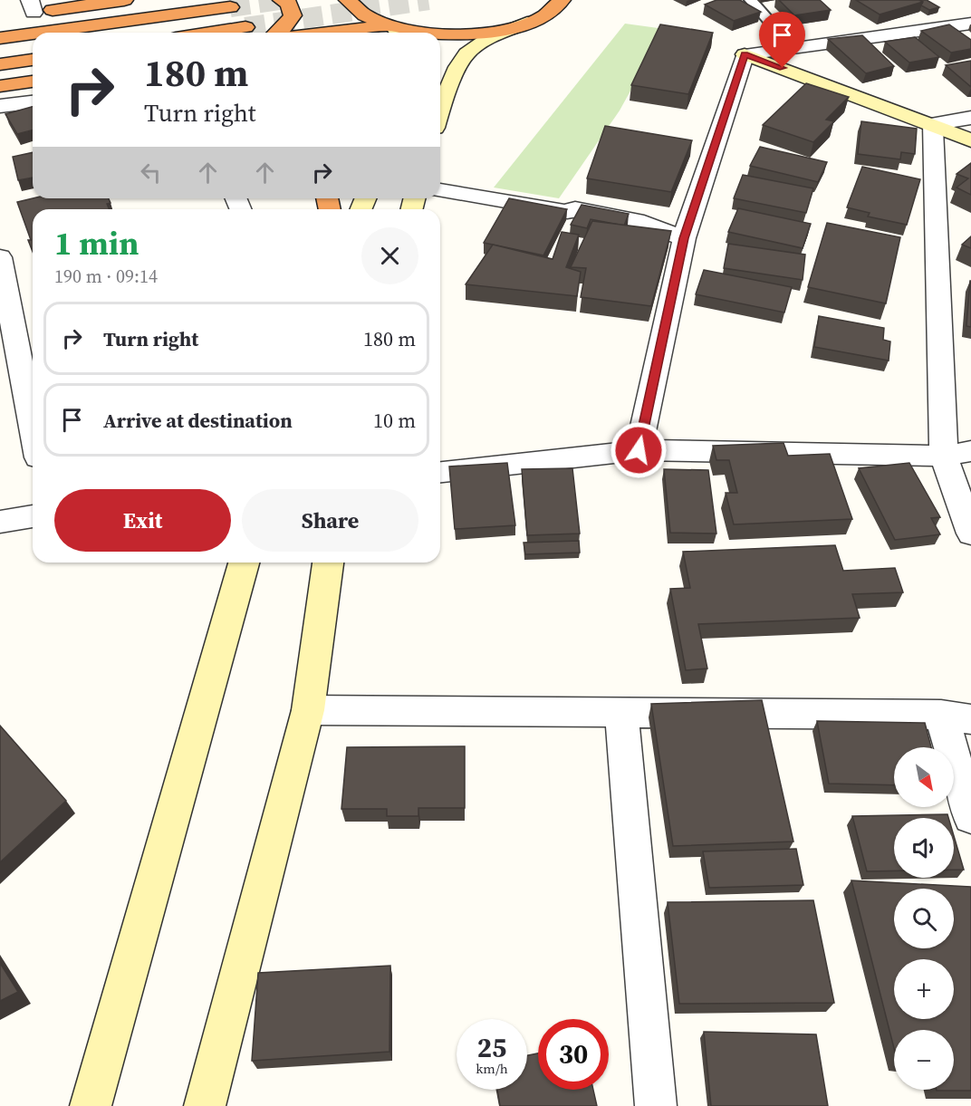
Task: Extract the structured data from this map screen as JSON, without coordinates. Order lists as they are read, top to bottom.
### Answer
{
  "north": "bottom right",
  "page": {
    "turn": ["180 m", "Turn right"],
    "heading": ["1 min", "190 m · 09:14"],
    "list": [
      {
        "name": "Turn right",
        "value": "180 m"
      },
      {
        "name": "Arrive at destination",
        "value": "10 m"
      }
    ],
    "buttons": ["Exit", "Share"],
    "map_buttons": ["+", "−"],
    "speed": "25 km/h",
    "limit": "30"
  }
}
